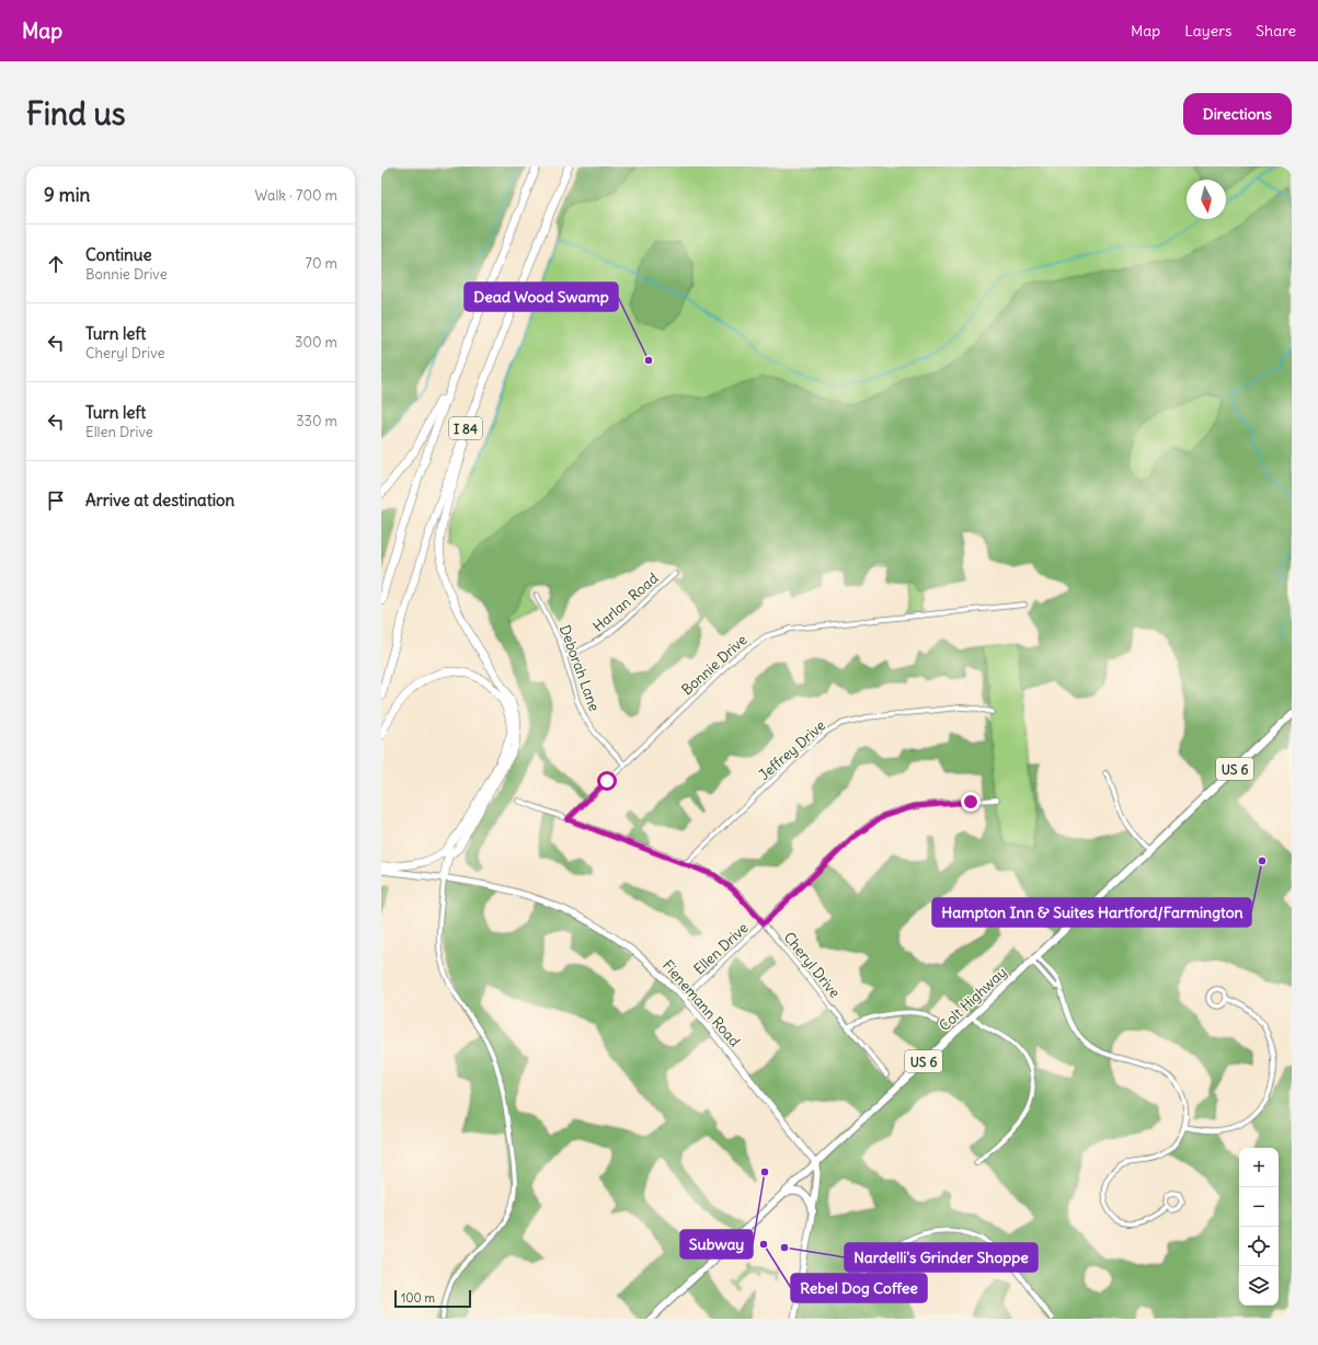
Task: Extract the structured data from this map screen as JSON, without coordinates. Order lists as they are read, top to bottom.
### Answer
{
  "streets": {
    "highway": ["I 84", "US 6", "Colt Highway"],
    "main road": ["Fienemann Road"],
    "street": [
      "Harlan Road",
      "Bonnie Drive",
      "Deborah Lane",
      "Jeffrey Drive",
      "Ellen Drive",
      "Cheryl Drive"
    ]
  },
  "crossings": [
    ["Harlan Road", "Deborah Lane"],
    ["Bonnie Drive", "Deborah Lane"],
    ["Bonnie Drive", "Cheryl Drive"],
    ["Jeffrey Drive", "Cheryl Drive"],
    ["Ellen Drive", "Cheryl Drive"],
    ["Ellen Drive", "Fienemann Road"],
    ["Colt Highway", "Fienemann Road"]
  ],
  "places": [
    "Dead Wood Swamp",
    "Hampton Inn & Suites Hartford/Farmington",
    "Subway",
    "Rebel Dog Coffee",
    "Nardelli's Grinder Shoppe"
  ],
  "scale_bar": "100 m",
  "north": "bottom",
  "page": {
    "header": "Map",
    "nav": ["Map", "Layers", "Share"],
    "buttons": "Directions",
    "title": "Find us",
    "heading": ["9 min", "Walk · 700 m"],
    "list": [
      ["Continue", "Bonnie Drive", "70 m"],
      ["Turn left", "Cheryl Drive", "300 m"],
      ["Turn left", "Ellen Drive", "330 m"],
      "Arrive at destination"
    ],
    "map_buttons": ["+", "−"],
    "scale": "100 m"
  }
}
